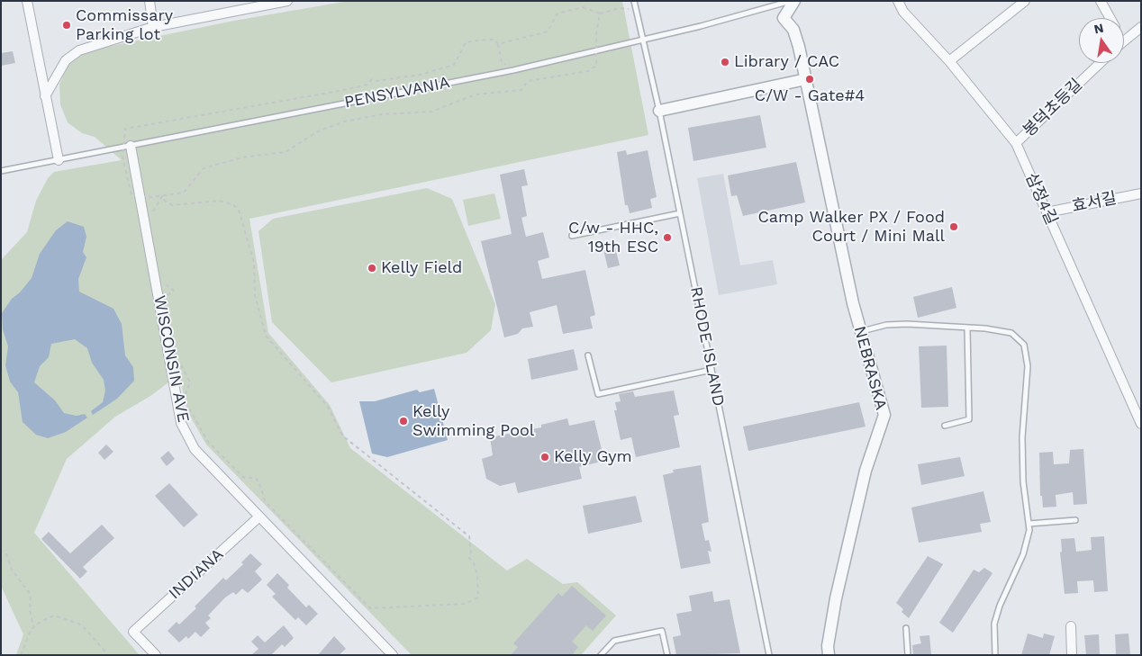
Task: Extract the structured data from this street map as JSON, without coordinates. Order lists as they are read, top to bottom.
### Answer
{
  "streets": {
    "street": [
      "봉덕초등길",
      "삼정4길",
      "효서길",
      "WISCONSIN AVE",
      "NEBRASKA",
      "INDIANA"
    ],
    "lane": ["PENSYLVANIA", "RHODE ISLAND"]
  },
  "crossings": [
    ["PENSYLVANIA", "RHODE ISLAND"],
    ["PENSYLVANIA", "WISCONSIN AVE"],
    ["봉덕초등길", "삼정4길"],
    ["삼정4길", "효서길"],
    ["WISCONSIN AVE", "INDIANA"]
  ],
  "places": [
    "Commissary Parking lot",
    "Library / CAC",
    "C/W - Gate#4",
    "Camp Walker PX / Food Court / Mini Mall",
    "C/w - HHC, 19th ESC",
    "Kelly Field",
    "Kelly Swimming Pool",
    "Kelly Gym"
  ],
  "north": "top"
}
